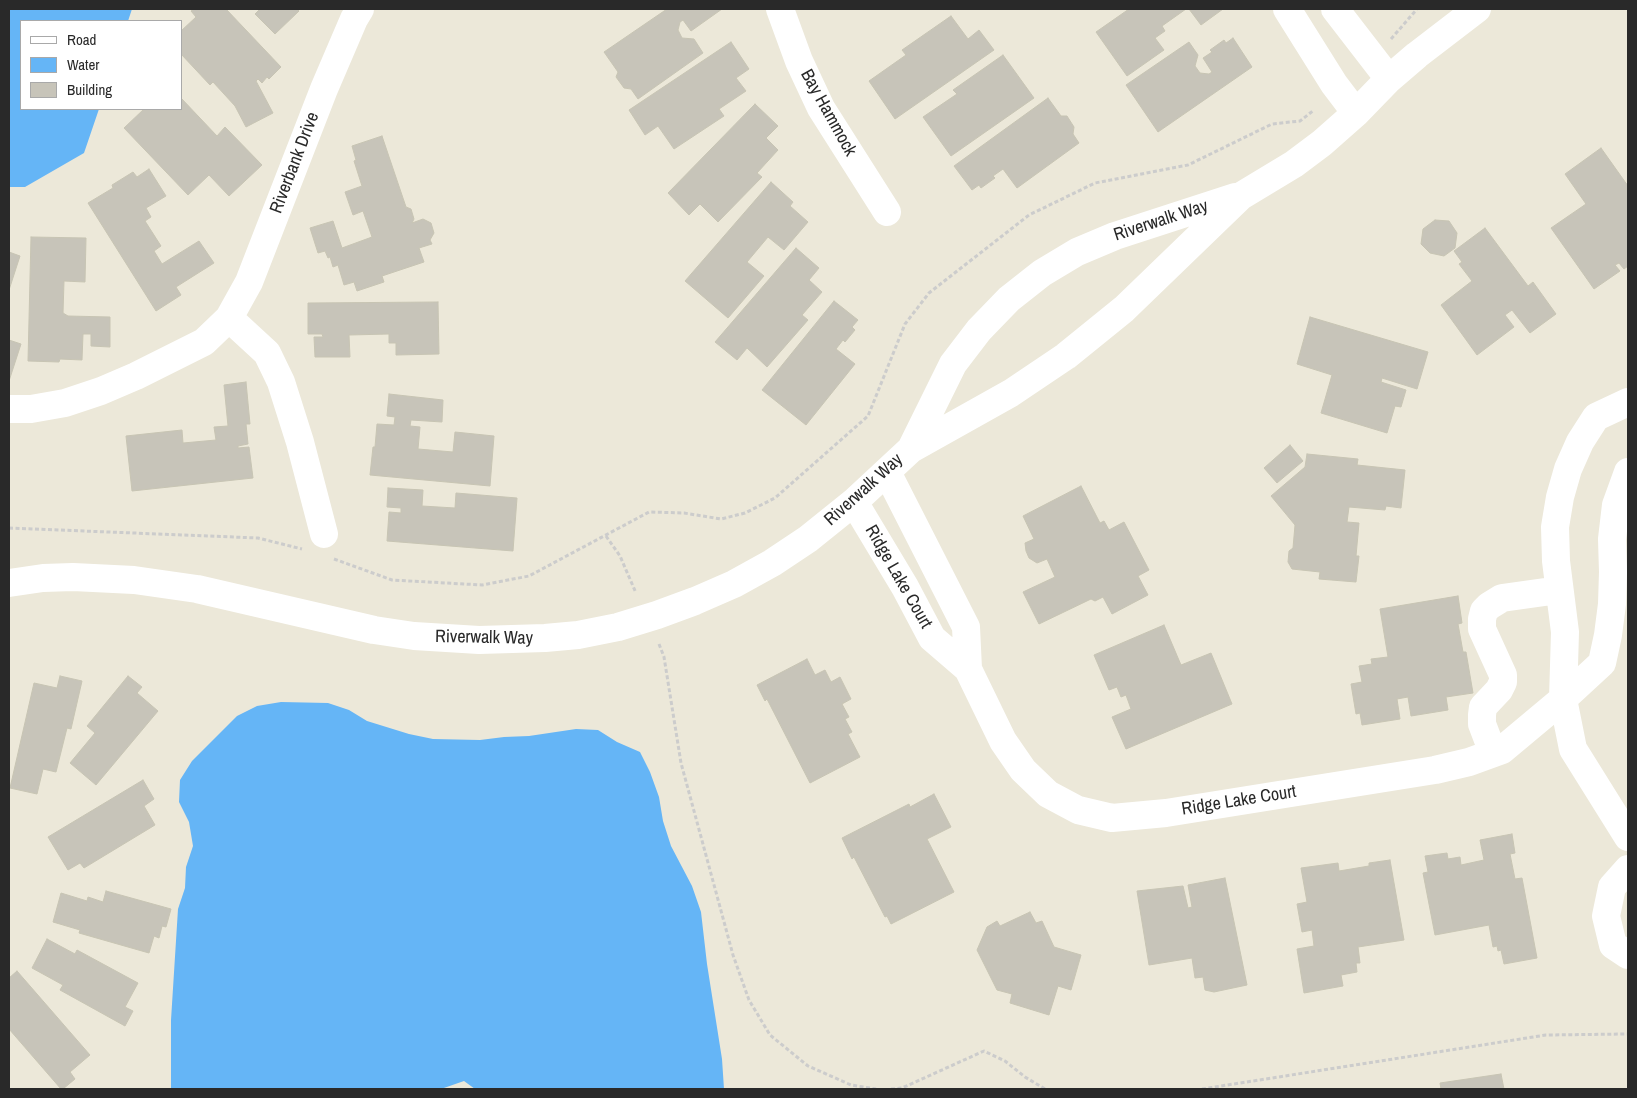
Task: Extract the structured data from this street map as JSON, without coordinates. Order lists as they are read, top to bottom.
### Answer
{
  "streets": {
    "street": [
      "Bay Hammock",
      "Riverbank Drive",
      "Riverwalk Way",
      "Ridge Lake Court"
    ]
  },
  "crossings": [
    ["Riverwalk Way", "Ridge Lake Court"]
  ],
  "legend": ["Road", "Water", "Building"]
}
